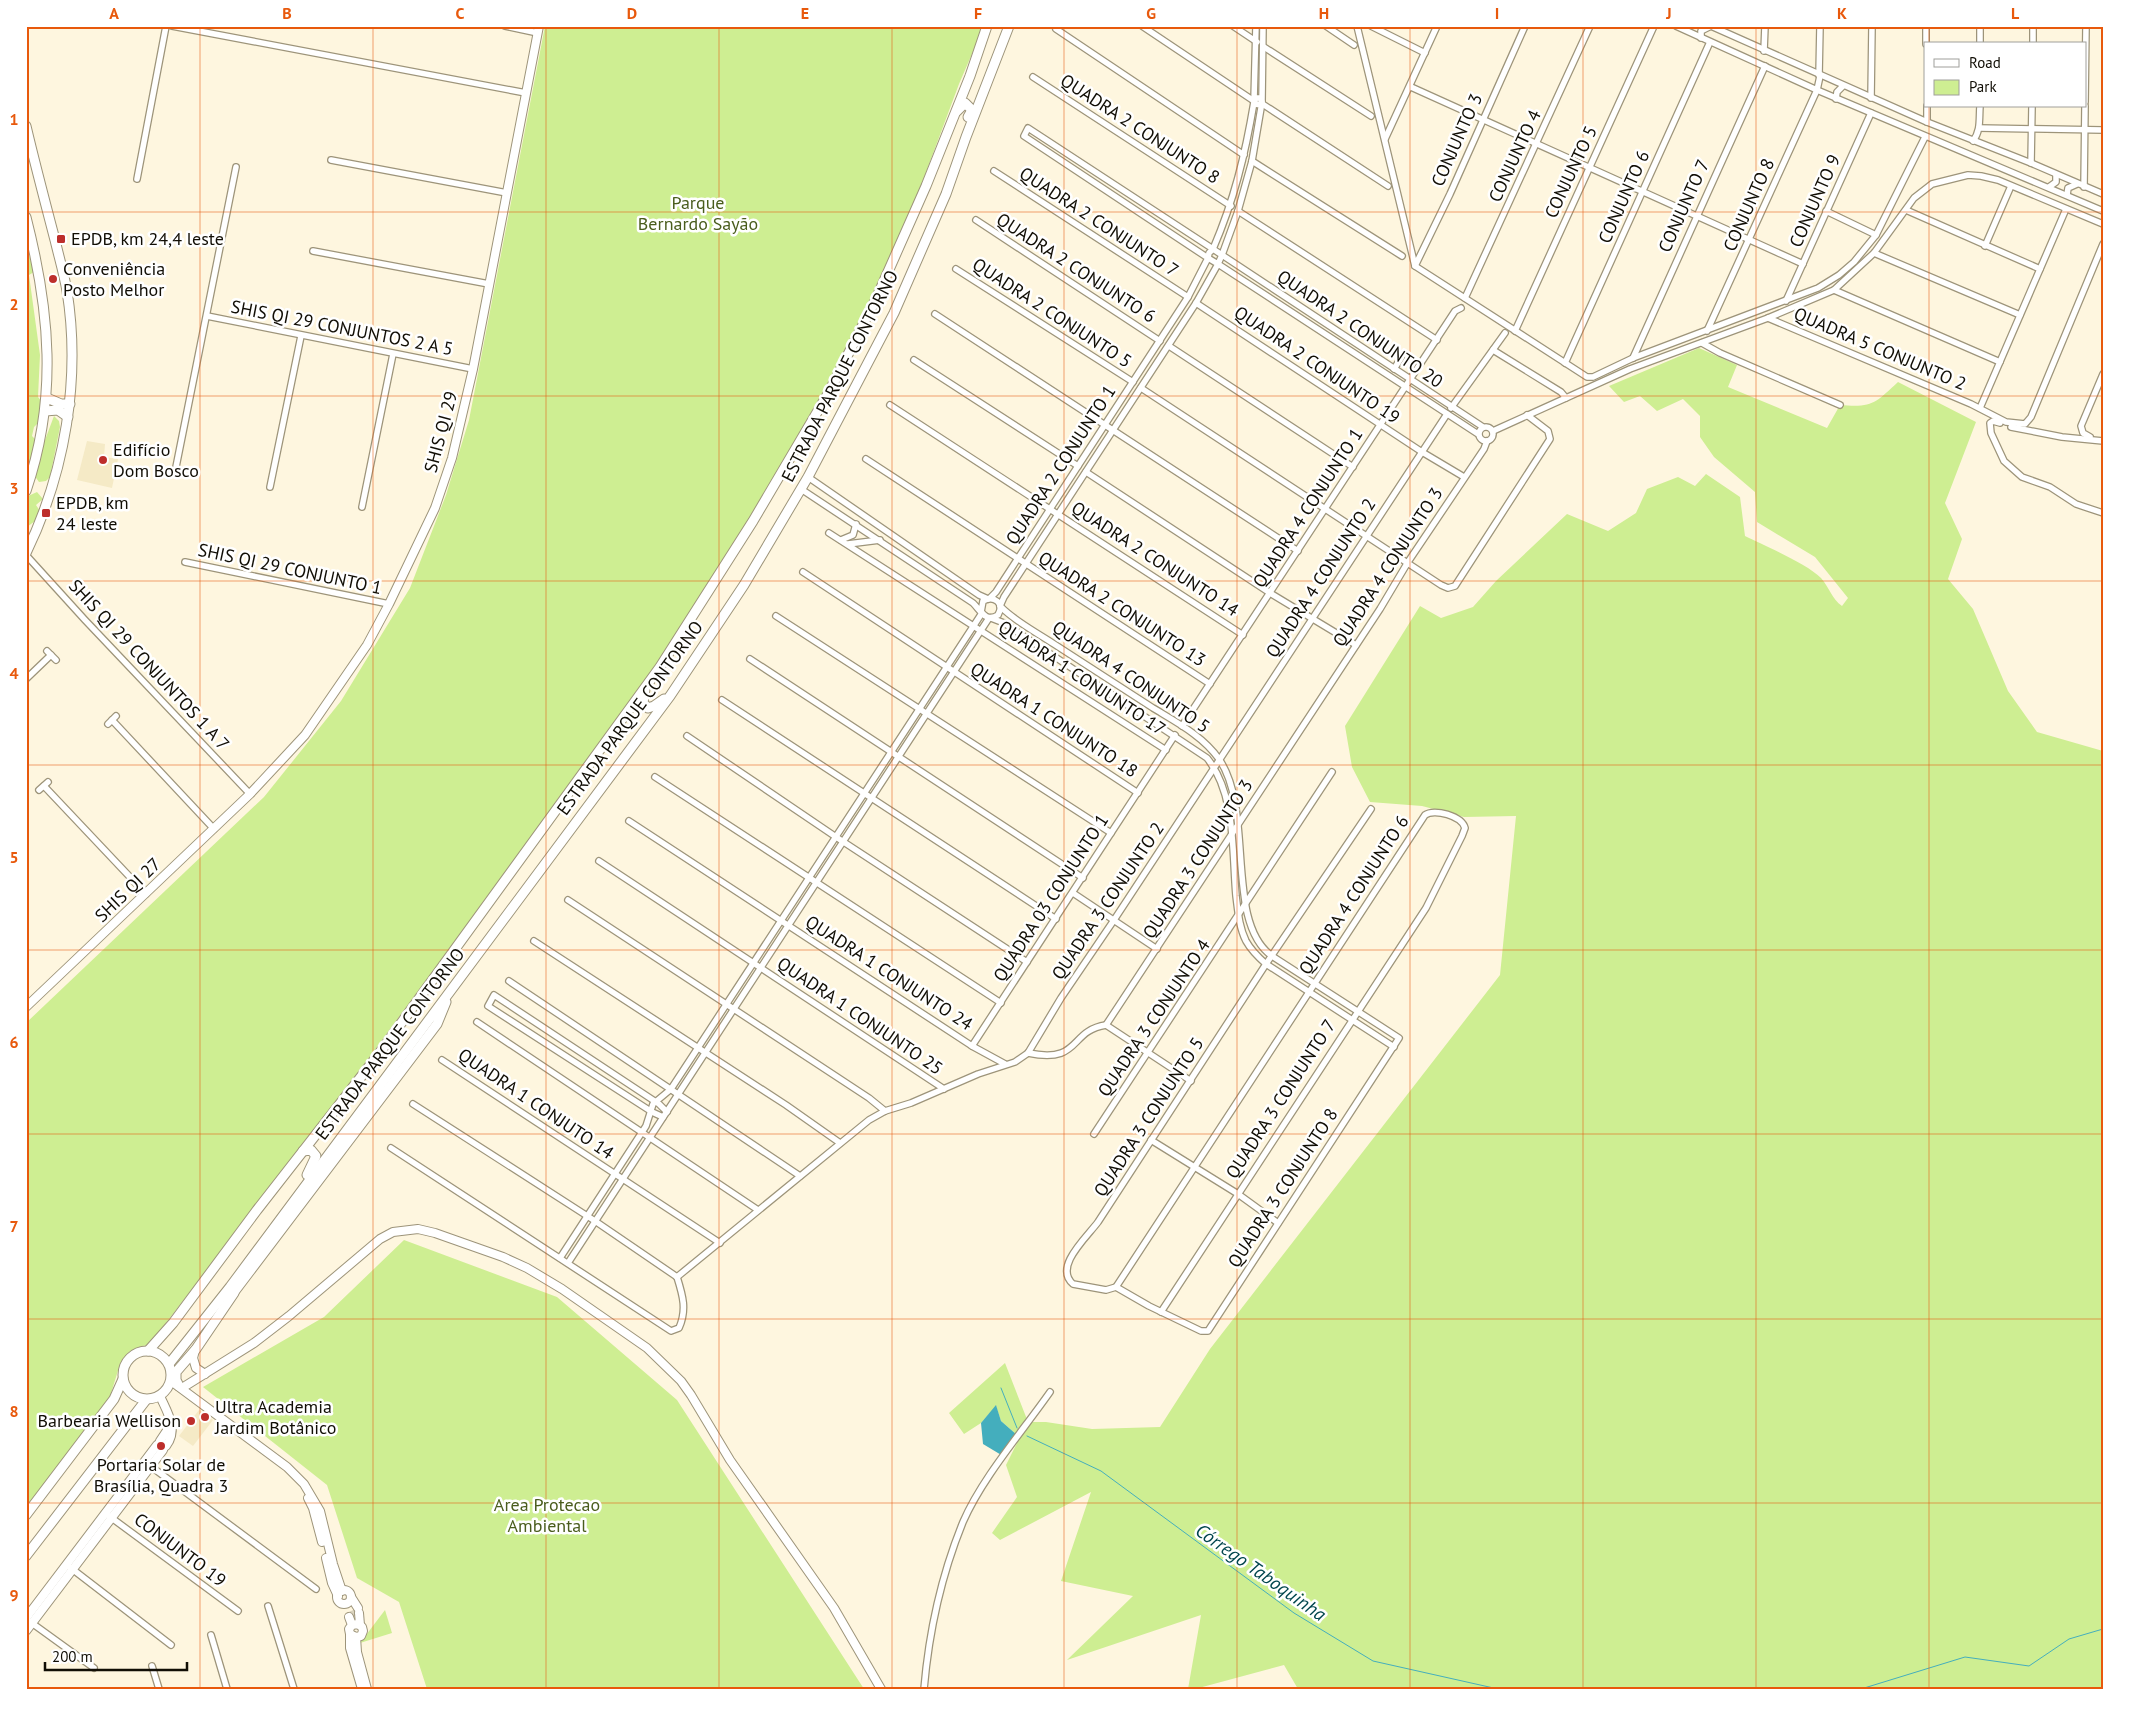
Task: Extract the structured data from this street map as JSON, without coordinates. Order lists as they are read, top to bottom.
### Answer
{
  "streets": {
    "main road": ["ESTRADA PARQUE CONTORNO"],
    "street": [
      "QUADRA 2 CONJUNTO 8",
      "CONJUNTO 3",
      "CONJUNTO 4",
      "CONJUNTO 5",
      "CONJUNTO 6",
      "CONJUNTO 9",
      "CONJUNTO 8",
      "CONJUNTO 7",
      "QUADRA 2 CONJUNTO 7",
      "QUADRA 2 CONJUNTO 6",
      "QUADRA 2 CONJUNTO 5",
      "SHIS QI 29 CONJUNTOS 2 A 5",
      "QUADRA 2 CONJUNTO 20",
      "QUADRA 5 CONJUNTO 2",
      "QUADRA 2 CONJUNTO 19",
      "SHIS QI 29",
      "QUADRA 2 CONJUNTO 1",
      "QUADRA 4 CONJUNTO 1",
      "QUADRA 2 CONJUNTO 14",
      "QUADRA 4 CONJUNTO 3",
      "SHIS QI 29 CONJUNTO 1",
      "QUADRA 4 CONJUNTO 2",
      "QUADRA 2 CONJUNTO 13",
      "SHIS QI 29 CONJUNTOS 1 A 7",
      "QUADRA 4 CONJUNTO 5",
      "QUADRA 1 CONJUNTO 17",
      "QUADRA 1 CONJUNTO 18",
      "QUADRA 3 CONJUNTO 3",
      "SHIS QI 27",
      "QUADRA 4 CONJUNTO 6",
      "QUADRA 03 CONJUNTO 1",
      "QUADRA 3 CONJUNTO 2",
      "QUADRA 1 CONJUNTO 24",
      "QUADRA 1 CONJUNTO 25",
      "QUADRA 3 CONJUNTO 4",
      "QUADRA 3 CONJUNTO 7",
      "QUADRA 1 CONJUTO 14",
      "QUADRA 3 CONJUNTO 5",
      "QUADRA 3 CONJUNTO 8",
      "CONJUNTO 19"
    ]
  },
  "crossings": [
    ["QUADRA 2 CONJUNTO 7", "QUADRA 2 CONJUNTO 1"],
    ["QUADRA 2 CONJUNTO 6", "QUADRA 2 CONJUNTO 1"],
    ["QUADRA 2 CONJUNTO 5", "QUADRA 2 CONJUNTO 1"],
    ["SHIS QI 29 CONJUNTOS 2 A 5", "SHIS QI 29"],
    ["QUADRA 2 CONJUNTO 20", "QUADRA 2 CONJUNTO 19"],
    ["QUADRA 2 CONJUNTO 20", "QUADRA 2 CONJUNTO 1"],
    ["QUADRA 2 CONJUNTO 20", "QUADRA 4 CONJUNTO 1"],
    ["QUADRA 2 CONJUNTO 20", "QUADRA 4 CONJUNTO 3"],
    ["QUADRA 2 CONJUNTO 19", "QUADRA 2 CONJUNTO 1"],
    ["QUADRA 2 CONJUNTO 19", "QUADRA 4 CONJUNTO 1"],
    ["QUADRA 2 CONJUNTO 19", "QUADRA 4 CONJUNTO 3"],
    ["QUADRA 2 CONJUNTO 19", "QUADRA 4 CONJUNTO 2"],
    ["SHIS QI 29", "SHIS QI 29 CONJUNTO 1"],
    ["SHIS QI 29", "SHIS QI 29 CONJUNTOS 1 A 7"],
    ["SHIS QI 29", "SHIS QI 27"],
    ["QUADRA 2 CONJUNTO 1", "QUADRA 2 CONJUNTO 14"],
    ["QUADRA 2 CONJUNTO 1", "QUADRA 2 CONJUNTO 13"],
    ["QUADRA 4 CONJUNTO 1", "QUADRA 2 CONJUNTO 14"],
    ["QUADRA 4 CONJUNTO 1", "QUADRA 2 CONJUNTO 13"],
    ["QUADRA 4 CONJUNTO 1", "QUADRA 4 CONJUNTO 5"],
    ["QUADRA 4 CONJUNTO 1", "QUADRA 1 CONJUNTO 17"],
    ["QUADRA 4 CONJUNTO 1", "QUADRA 03 CONJUNTO 1"],
    ["QUADRA 4 CONJUNTO 3", "QUADRA 3 CONJUNTO 3"],
    ["QUADRA 4 CONJUNTO 2", "QUADRA 4 CONJUNTO 5"],
    ["QUADRA 4 CONJUNTO 2", "QUADRA 1 CONJUNTO 17"],
    ["QUADRA 4 CONJUNTO 2", "QUADRA 3 CONJUNTO 2"],
    ["SHIS QI 29 CONJUNTOS 1 A 7", "SHIS QI 27"],
    ["QUADRA 4 CONJUNTO 5", "QUADRA 1 CONJUNTO 17"],
    ["QUADRA 4 CONJUNTO 5", "QUADRA 3 CONJUNTO 3"],
    ["QUADRA 4 CONJUNTO 5", "QUADRA 4 CONJUNTO 6"],
    ["QUADRA 4 CONJUNTO 5", "QUADRA 3 CONJUNTO 4"],
    ["QUADRA 4 CONJUNTO 5", "QUADRA 3 CONJUNTO 7"],
    ["QUADRA 4 CONJUNTO 5", "QUADRA 3 CONJUNTO 5"],
    ["QUADRA 4 CONJUNTO 5", "QUADRA 3 CONJUNTO 8"],
    ["QUADRA 1 CONJUNTO 17", "QUADRA 3 CONJUNTO 3"],
    ["QUADRA 1 CONJUNTO 17", "QUADRA 03 CONJUNTO 1"],
    ["QUADRA 1 CONJUNTO 17", "QUADRA 3 CONJUNTO 2"],
    ["QUADRA 1 CONJUNTO 17", "QUADRA 3 CONJUNTO 4"],
    ["QUADRA 1 CONJUNTO 18", "QUADRA 03 CONJUNTO 1"],
    ["QUADRA 4 CONJUNTO 6", "QUADRA 3 CONJUNTO 7"],
    ["QUADRA 4 CONJUNTO 6", "QUADRA 3 CONJUNTO 5"],
    ["QUADRA 03 CONJUNTO 1", "QUADRA 1 CONJUNTO 24"],
    ["QUADRA 3 CONJUNTO 7", "QUADRA 3 CONJUNTO 5"],
    ["QUADRA 3 CONJUNTO 7", "QUADRA 3 CONJUNTO 8"]
  ],
  "water": ["Córrego Taboquinha"],
  "parks": ["Parque Bernardo Sayão", "Area Protecao Ambiental"],
  "places": {
    "transit": ["EPDB, km 24,4 leste", "EPDB, km 24 leste"],
    "other": [
      "Conveniência Posto Melhor",
      "Edifício Dom Bosco",
      "Ultra Academia Jardim Botânico",
      "Barbearia Wellison",
      "Portaria Solar de Brasília, Quadra 3"
    ]
  },
  "legend": ["Road", "Park"],
  "scale_bar": "200 m",
  "grid": {
    "columns": [
      "A",
      "B",
      "C",
      "D",
      "E",
      "F",
      "G",
      "H",
      "I",
      "J",
      "K",
      "L"
    ],
    "rows": [
      "1",
      "2",
      "3",
      "4",
      "5",
      "6",
      "7",
      "8",
      "9"
    ]
  }
}
